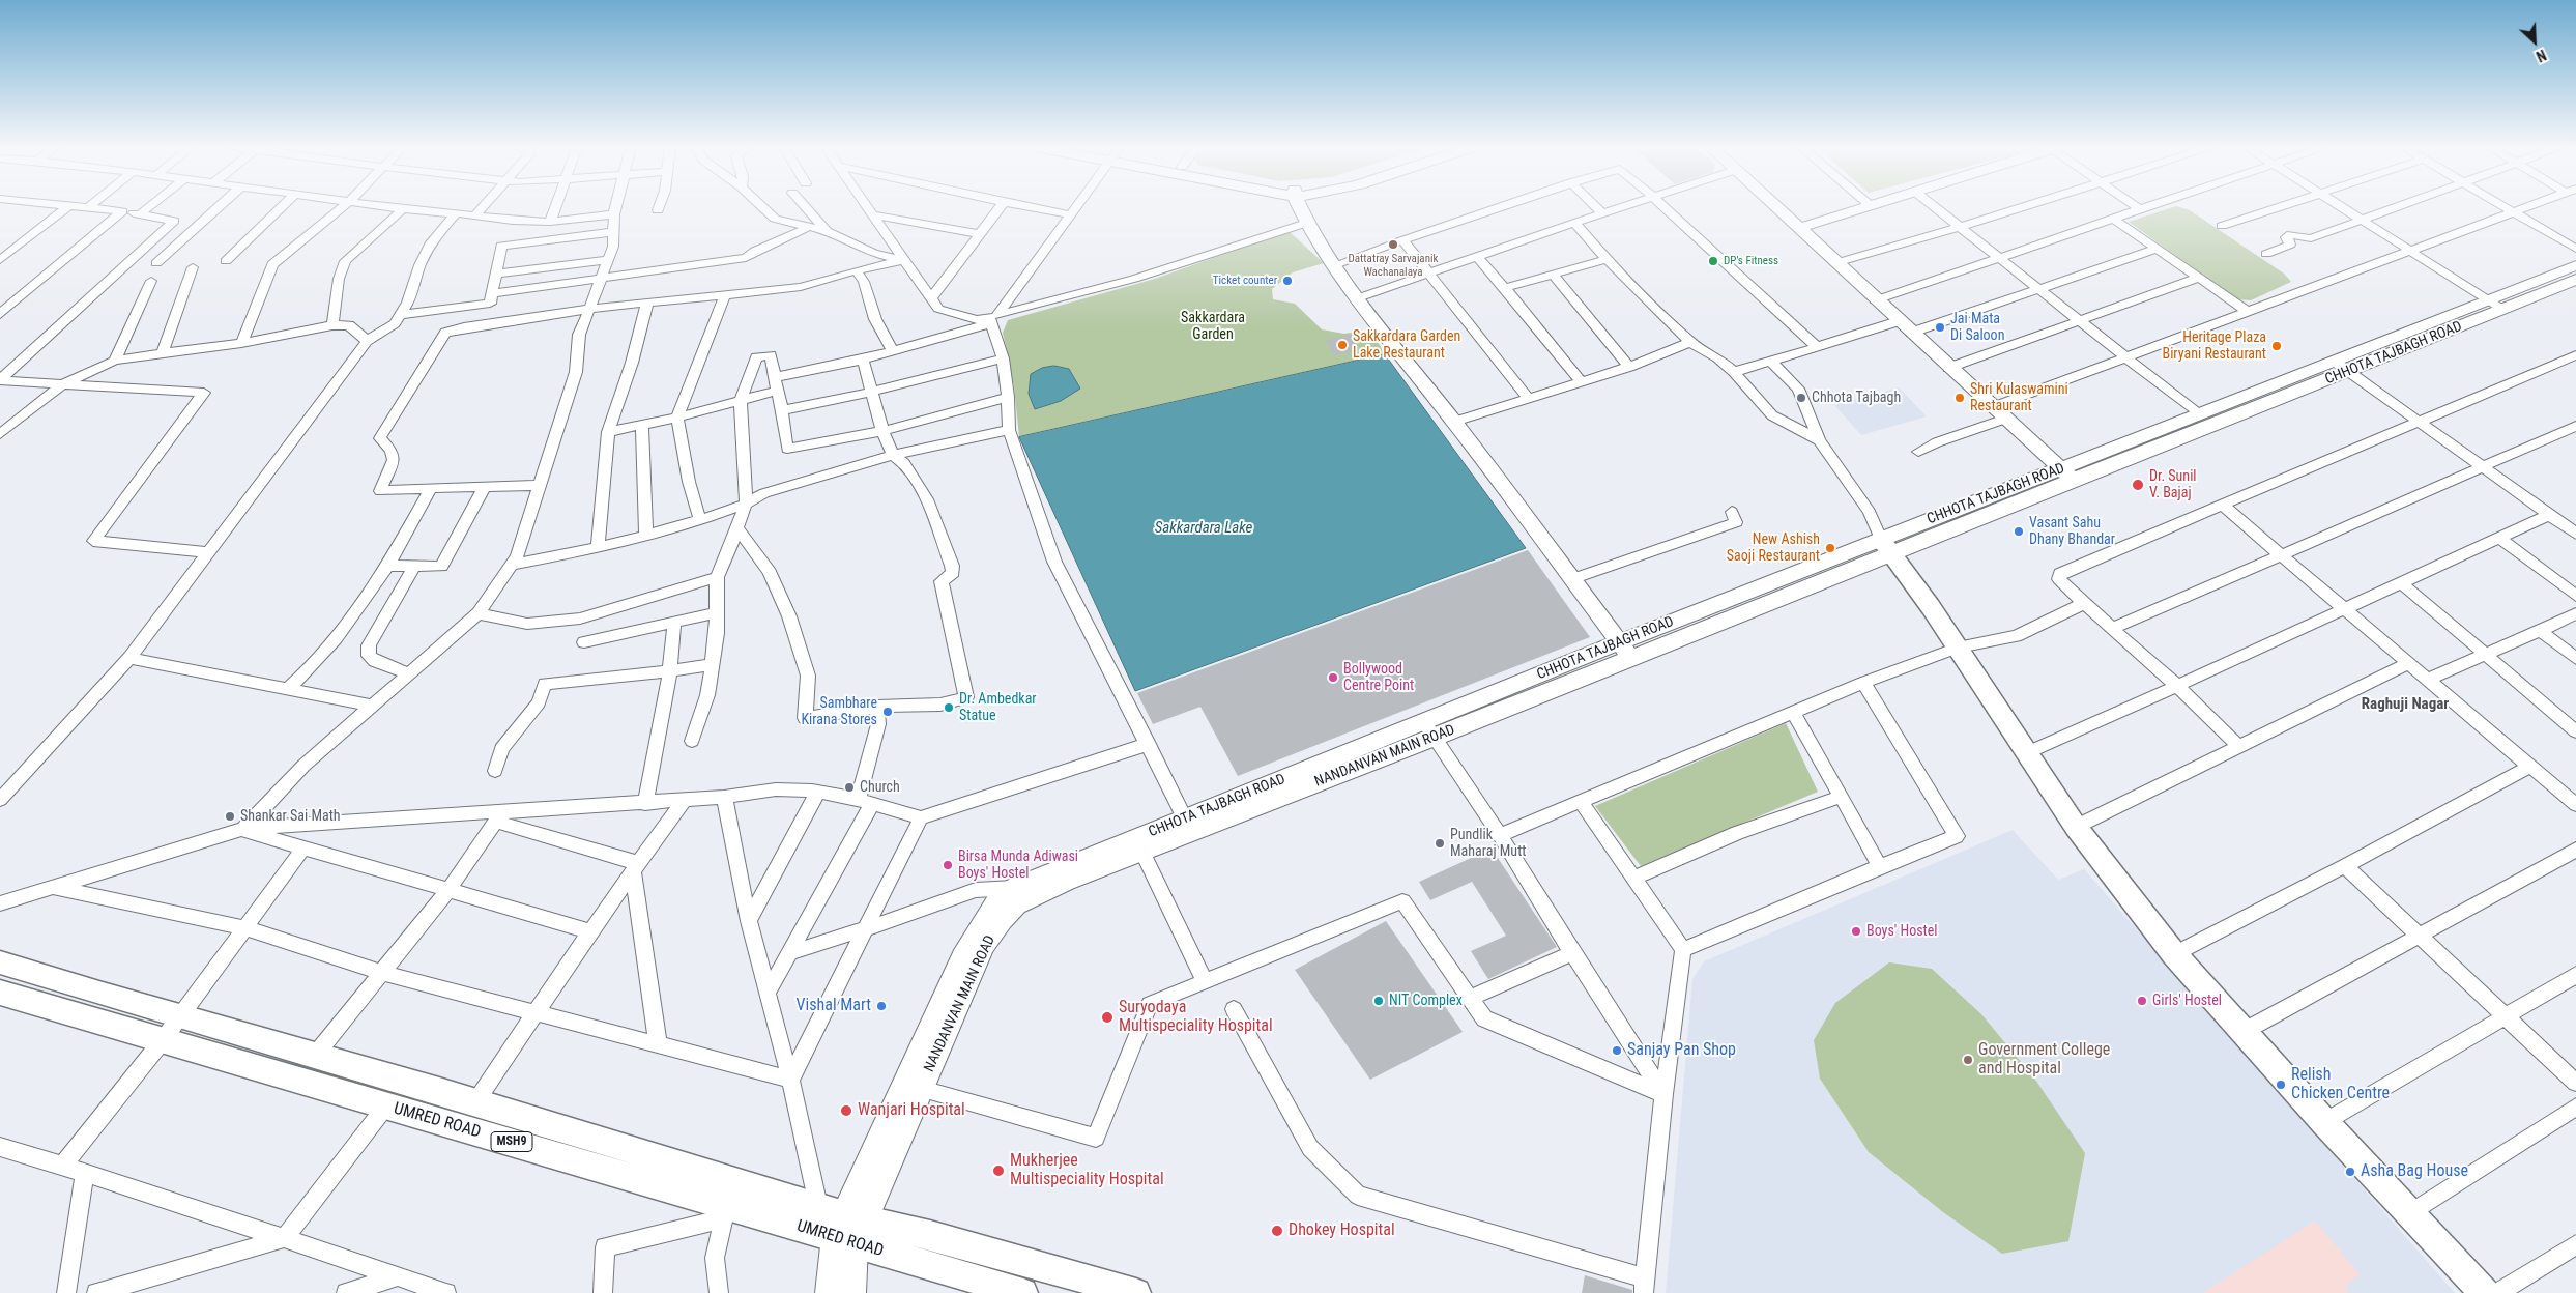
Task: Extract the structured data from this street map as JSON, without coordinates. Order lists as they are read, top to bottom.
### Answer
{
  "streets": {
    "main road": [
      "CHHOTA TAJBAGH ROAD",
      "NANDANVAN MAIN ROAD",
      "UMRED ROAD",
      "MSH9"
    ]
  },
  "crossings": [
    ["CHHOTA TAJBAGH ROAD", "NANDANVAN MAIN ROAD"],
    ["CHHOTA TAJBAGH ROAD", "UMRED ROAD"],
    ["NANDANVAN MAIN ROAD", "UMRED ROAD"]
  ],
  "districts": ["Raghuji Nagar"],
  "water": ["Sakkardara Lake"],
  "parks": ["Sakkardara Garden"],
  "places": [
    "Dattatray Sarvajanik Wachanalaya",
    "DP's Fitness",
    "Ticket counter",
    "Jai Mata Di Saloon",
    "Sakkardara Garden Lake Restaurant",
    "Heritage Plaza Biryani Restaurant",
    "Chhota Tajbagh",
    "Shri Kulaswamini Restaurant",
    "Dr. Sunil V. Bajaj",
    "Vasant Sahu Dhany Bhandar",
    "New Ashish Saoji Restaurant",
    "Bollywood Centre Point",
    "Dr. Ambedkar Statue",
    "Sambhare Kirana Stores",
    "Church",
    "Shankar Sai Math",
    "Pundlik Maharaj Mutt",
    "Birsa Munda Adiwasi Boys' Hostel",
    "Boys' Hostel",
    "NIT Complex",
    "Girls' Hostel",
    "Vishal Mart",
    "Suryodaya Multispeciality Hospital",
    "Sanjay Pan Shop",
    "Government College and Hospital",
    "Relish Chicken Centre",
    "Wanjari Hospital",
    "Mukherjee Multispeciality Hospital",
    "Asha Bag House",
    "Dhokey Hospital"
  ],
  "north": "bottom right"
}
